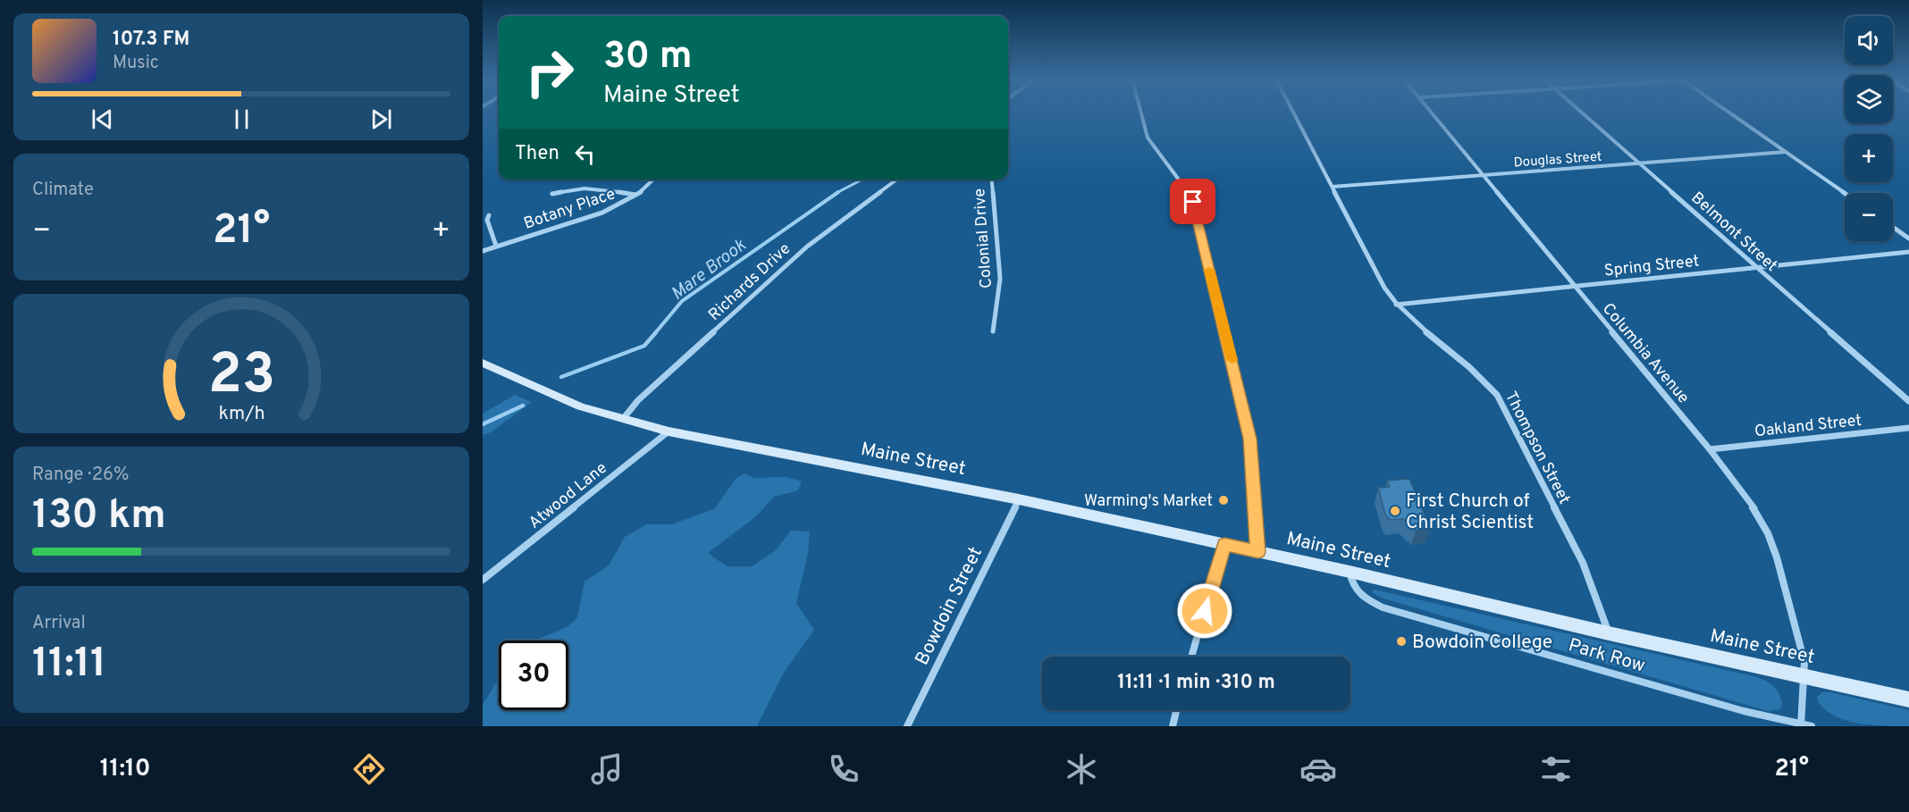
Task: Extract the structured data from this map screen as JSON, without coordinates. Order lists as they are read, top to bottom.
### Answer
{
  "streets": {
    "street": [
      "Douglas Street",
      "Botany Place",
      "Belmont Street",
      "Colonial Drive",
      "Spring Street",
      "Richards Drive",
      "Columbia Avenue",
      "Oakland Street",
      "Thompson Street",
      "Maine Street",
      "Atwood Lane",
      "Bowdoin Street",
      "Park Row"
    ]
  },
  "crossings": [
    ["Douglas Street", "Belmont Street"],
    ["Douglas Street", "Columbia Avenue"],
    ["Douglas Street", "Thompson Street"],
    ["Belmont Street", "Spring Street"],
    ["Spring Street", "Columbia Avenue"],
    ["Spring Street", "Thompson Street"],
    ["Richards Drive", "Maine Street"],
    ["Columbia Avenue", "Oakland Street"],
    ["Columbia Avenue", "Maine Street"],
    ["Columbia Avenue", "Park Row"],
    ["Thompson Street", "Maine Street"],
    ["Maine Street", "Atwood Lane"],
    ["Maine Street", "Bowdoin Street"],
    ["Maine Street", "Park Row"]
  ],
  "water": ["Mare Brook"],
  "places": ["Warming's Market", "First Church of Christ Scientist", "Bowdoin College"],
  "page": {
    "map_buttons": ["+", "−"],
    "turn": ["30 m", "Maine Street"],
    "song": ["107.3 FM", "Music"],
    "then": "Then",
    "tile": [
      "Climate",
      ["Range · 26%", "130 km"],
      ["Arrival", "11:11"]
    ],
    "heat": ["−", "21°", "+"],
    "limit": "30",
    "trip": "11:11 · 1 min · 310 m",
    "tabs": ["11:10", "21°"],
    "gauge": ["23", "km/h"]
  }
}
